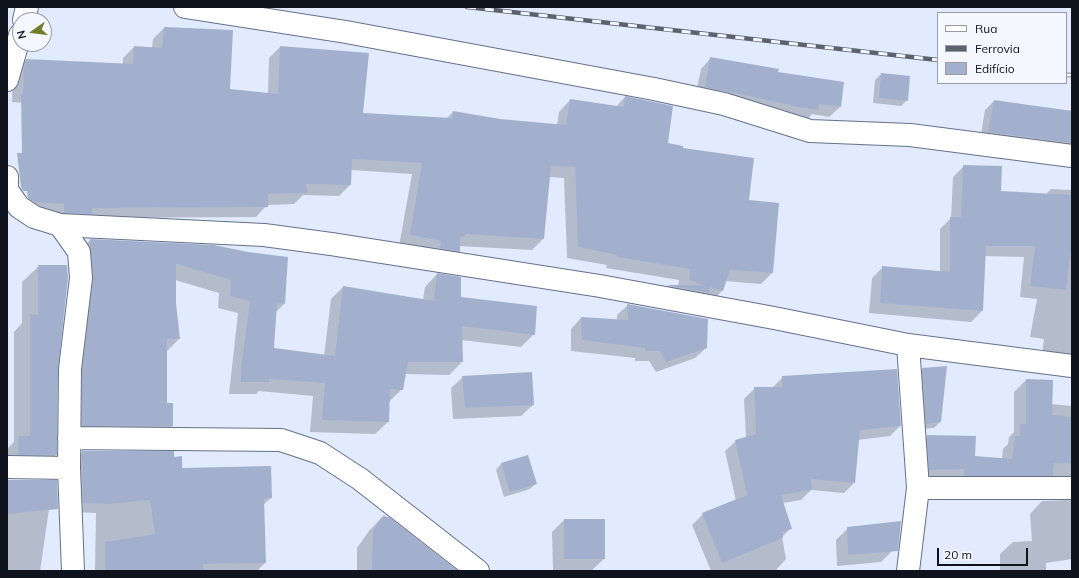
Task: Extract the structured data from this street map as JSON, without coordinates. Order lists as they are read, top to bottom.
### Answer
{
  "legend": ["Rua", "Ferrovia", "Edifício"],
  "scale_bar": "20 m",
  "north": "left"
}
